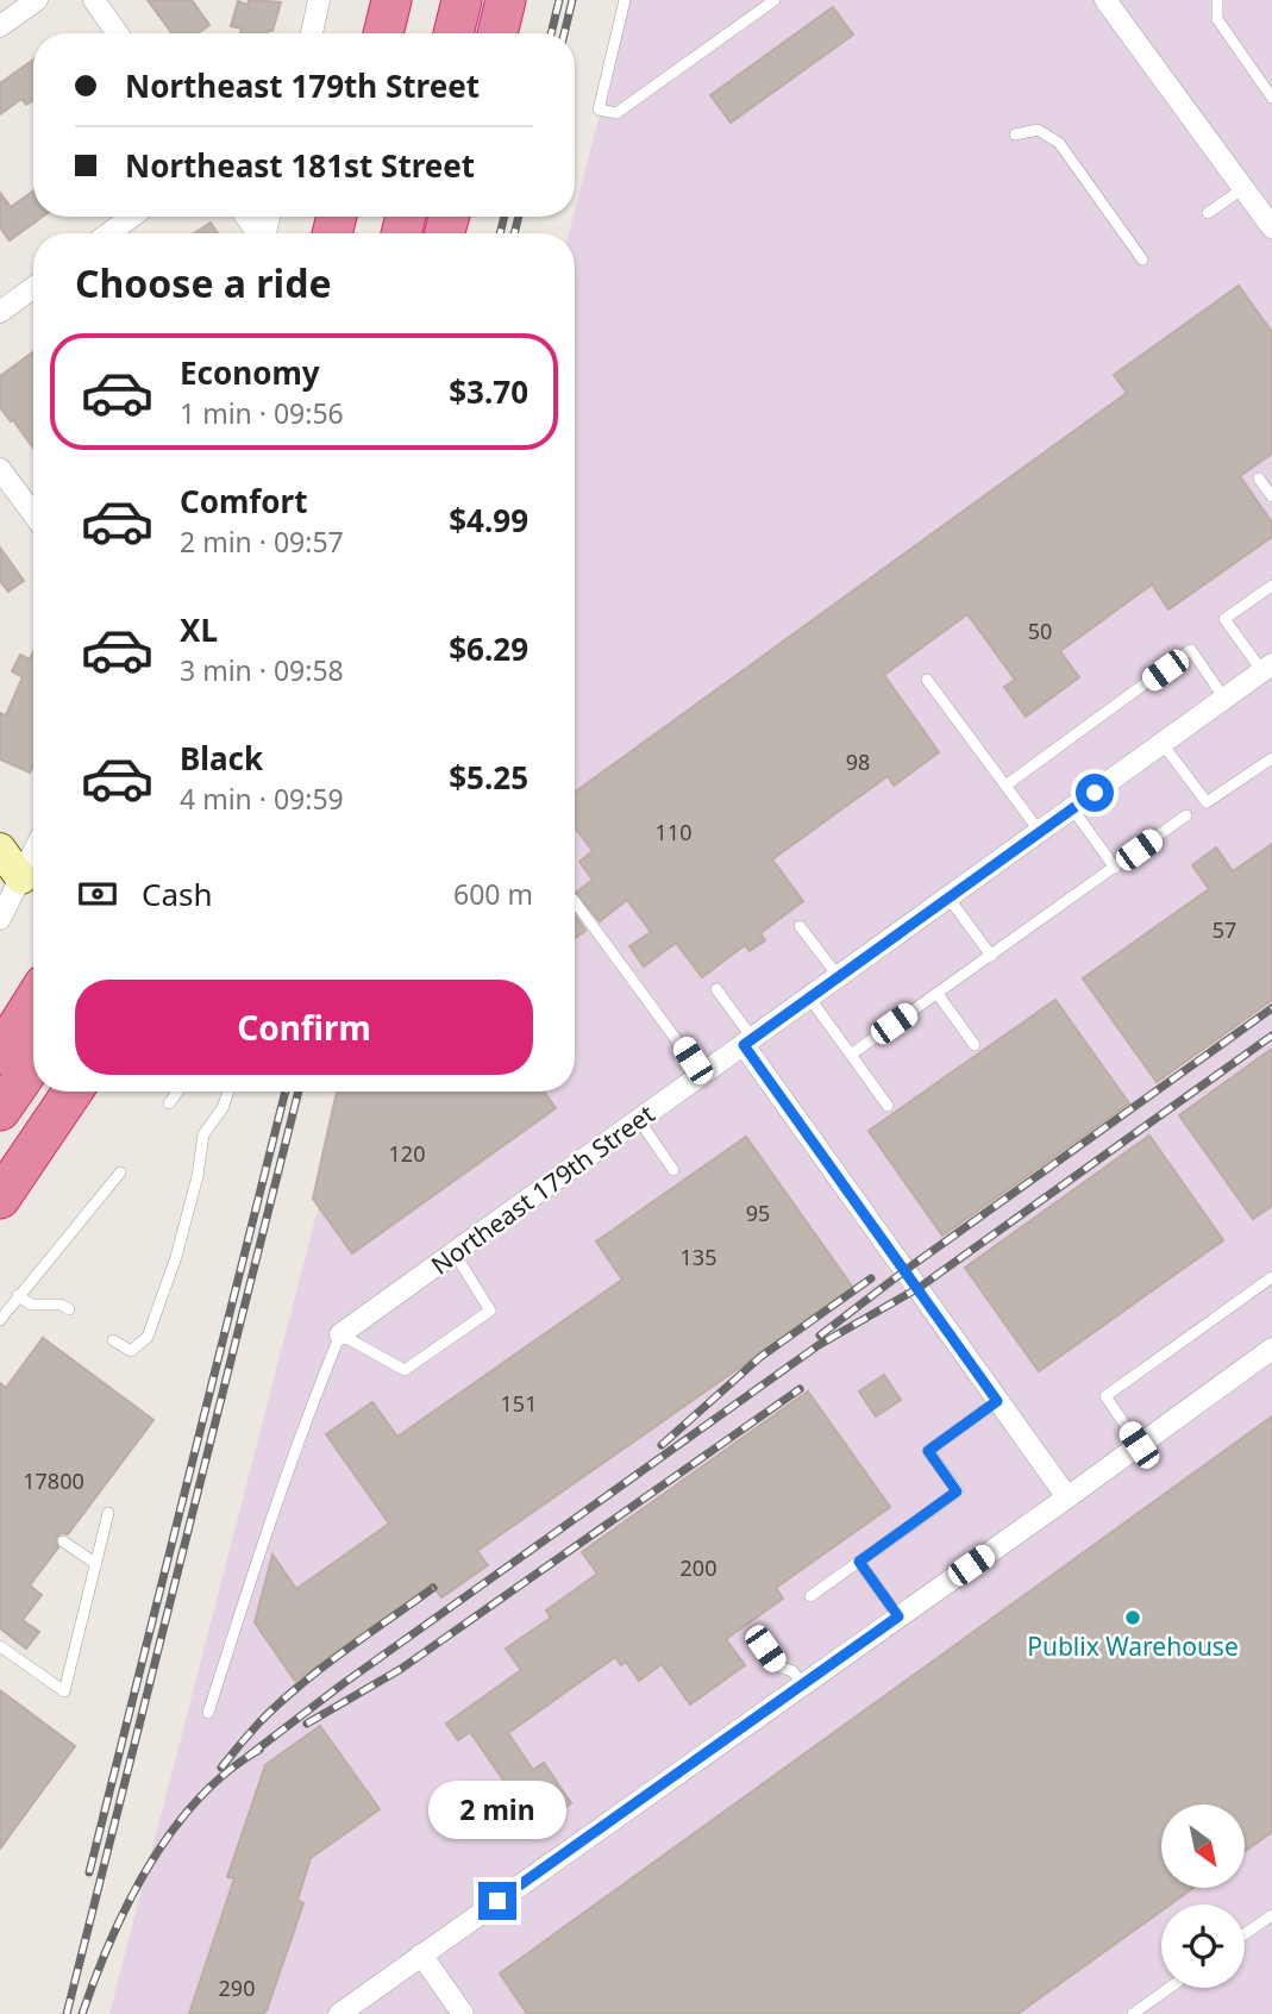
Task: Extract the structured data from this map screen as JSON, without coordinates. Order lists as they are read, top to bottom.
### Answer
{
  "streets": {
    "street": ["Northeast 179th Street"]
  },
  "places": ["Publix Warehouse"],
  "house_numbers": [
    "50",
    "98",
    "110",
    "57",
    "120",
    "95",
    "135",
    "151",
    "17800",
    "200",
    "290"
  ],
  "north": "bottom right",
  "page": {
    "banner": ["Northeast 179th Street", "Northeast 181st Street"],
    "heading": "Choose a ride",
    "list": [
      {
        "name": "Economy",
        "note": "1 min · 09:56",
        "value": "$3.70"
      },
      {
        "name": "Comfort",
        "note": "2 min · 09:57",
        "value": "$4.99"
      },
      {
        "name": "XL",
        "note": "3 min · 09:58",
        "value": "$6.29"
      },
      {
        "name": "Black",
        "note": "4 min · 09:59",
        "value": "$5.25"
      }
    ],
    "pay": ["Cash", "600 m"],
    "buttons": "Confirm",
    "bubble": "2 min"
  }
}
